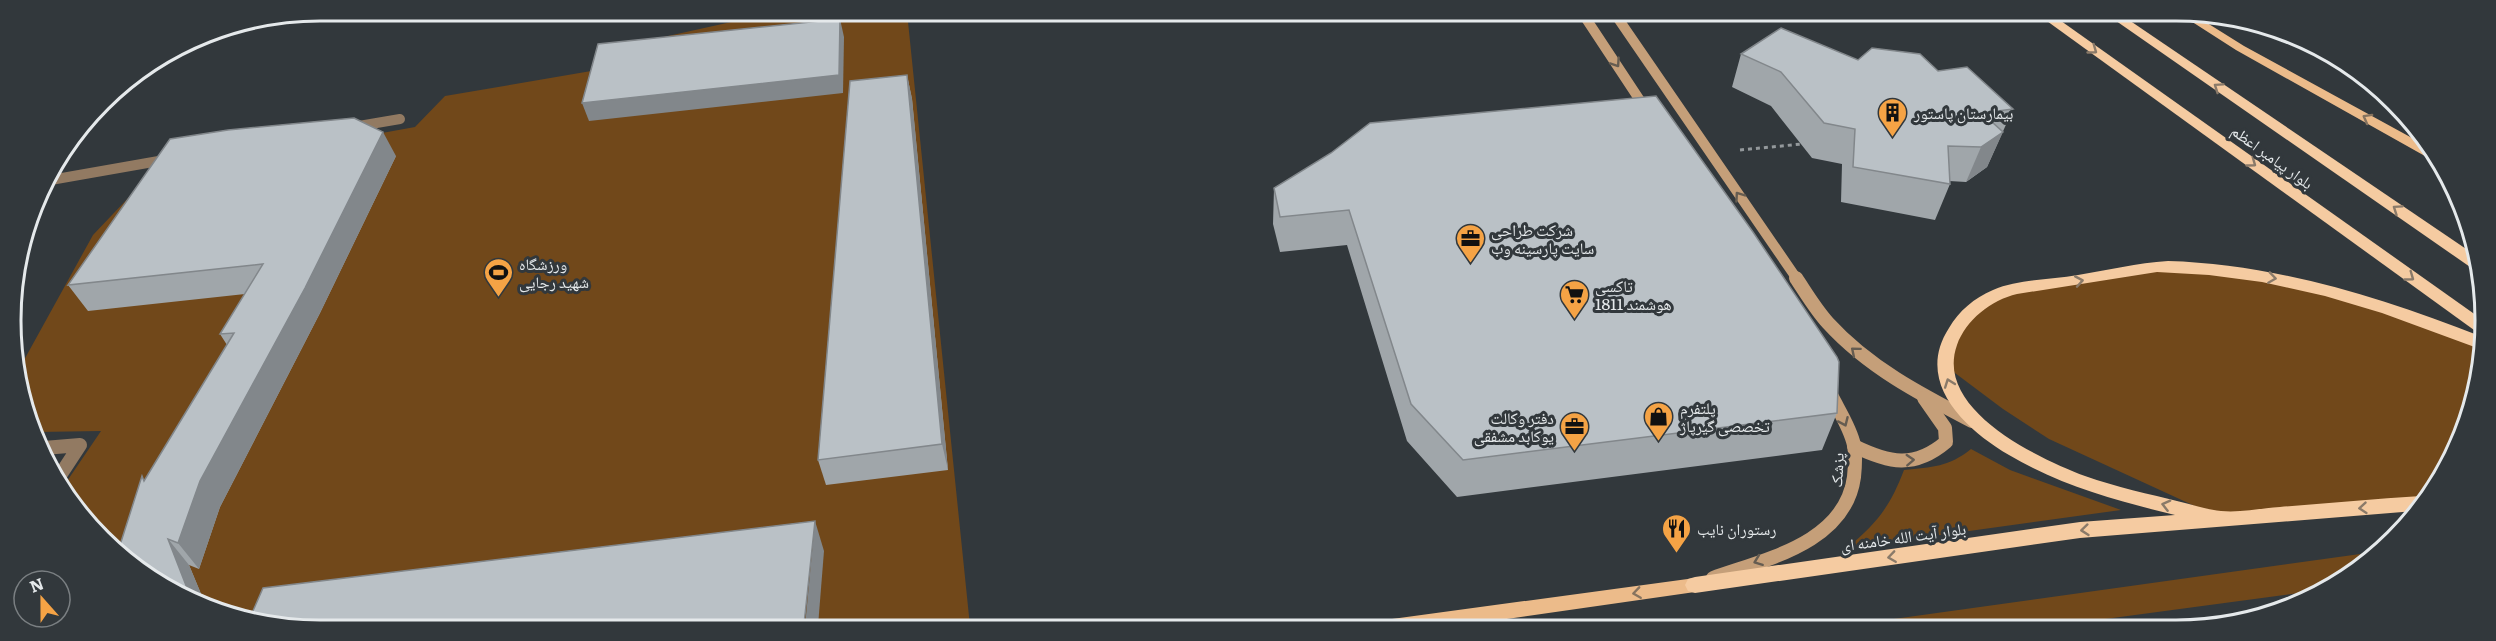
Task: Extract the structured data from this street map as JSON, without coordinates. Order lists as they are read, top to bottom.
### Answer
{
  "streets": {
    "highway": ["بلوار پیامبر اعظم", "بلوار آیت الله خامنه ای"],
    "main road": ["پزشک"]
  },
  "crossings": [
    ["پزشک", "بلوار آیت الله خامنه ای"]
  ],
  "one_way": ["بلوار آیت الله خامنه ای"],
  "places": {
    "building": ["بیمارستان پاستور"],
    "office": ["شرکت طراحی سایت پارسینه وب", "دفتر وکالت یوکابد مشفقی"],
    "sports": ["ورزشگاه شهید رجایی"],
    "supermarket": ["تاکسی هوشمند 1811"],
    "shop": ["پلتفرم تخصصی گیرپاژ"],
    "restaurant": ["رستوران نایب"]
  },
  "north": "top"
}
